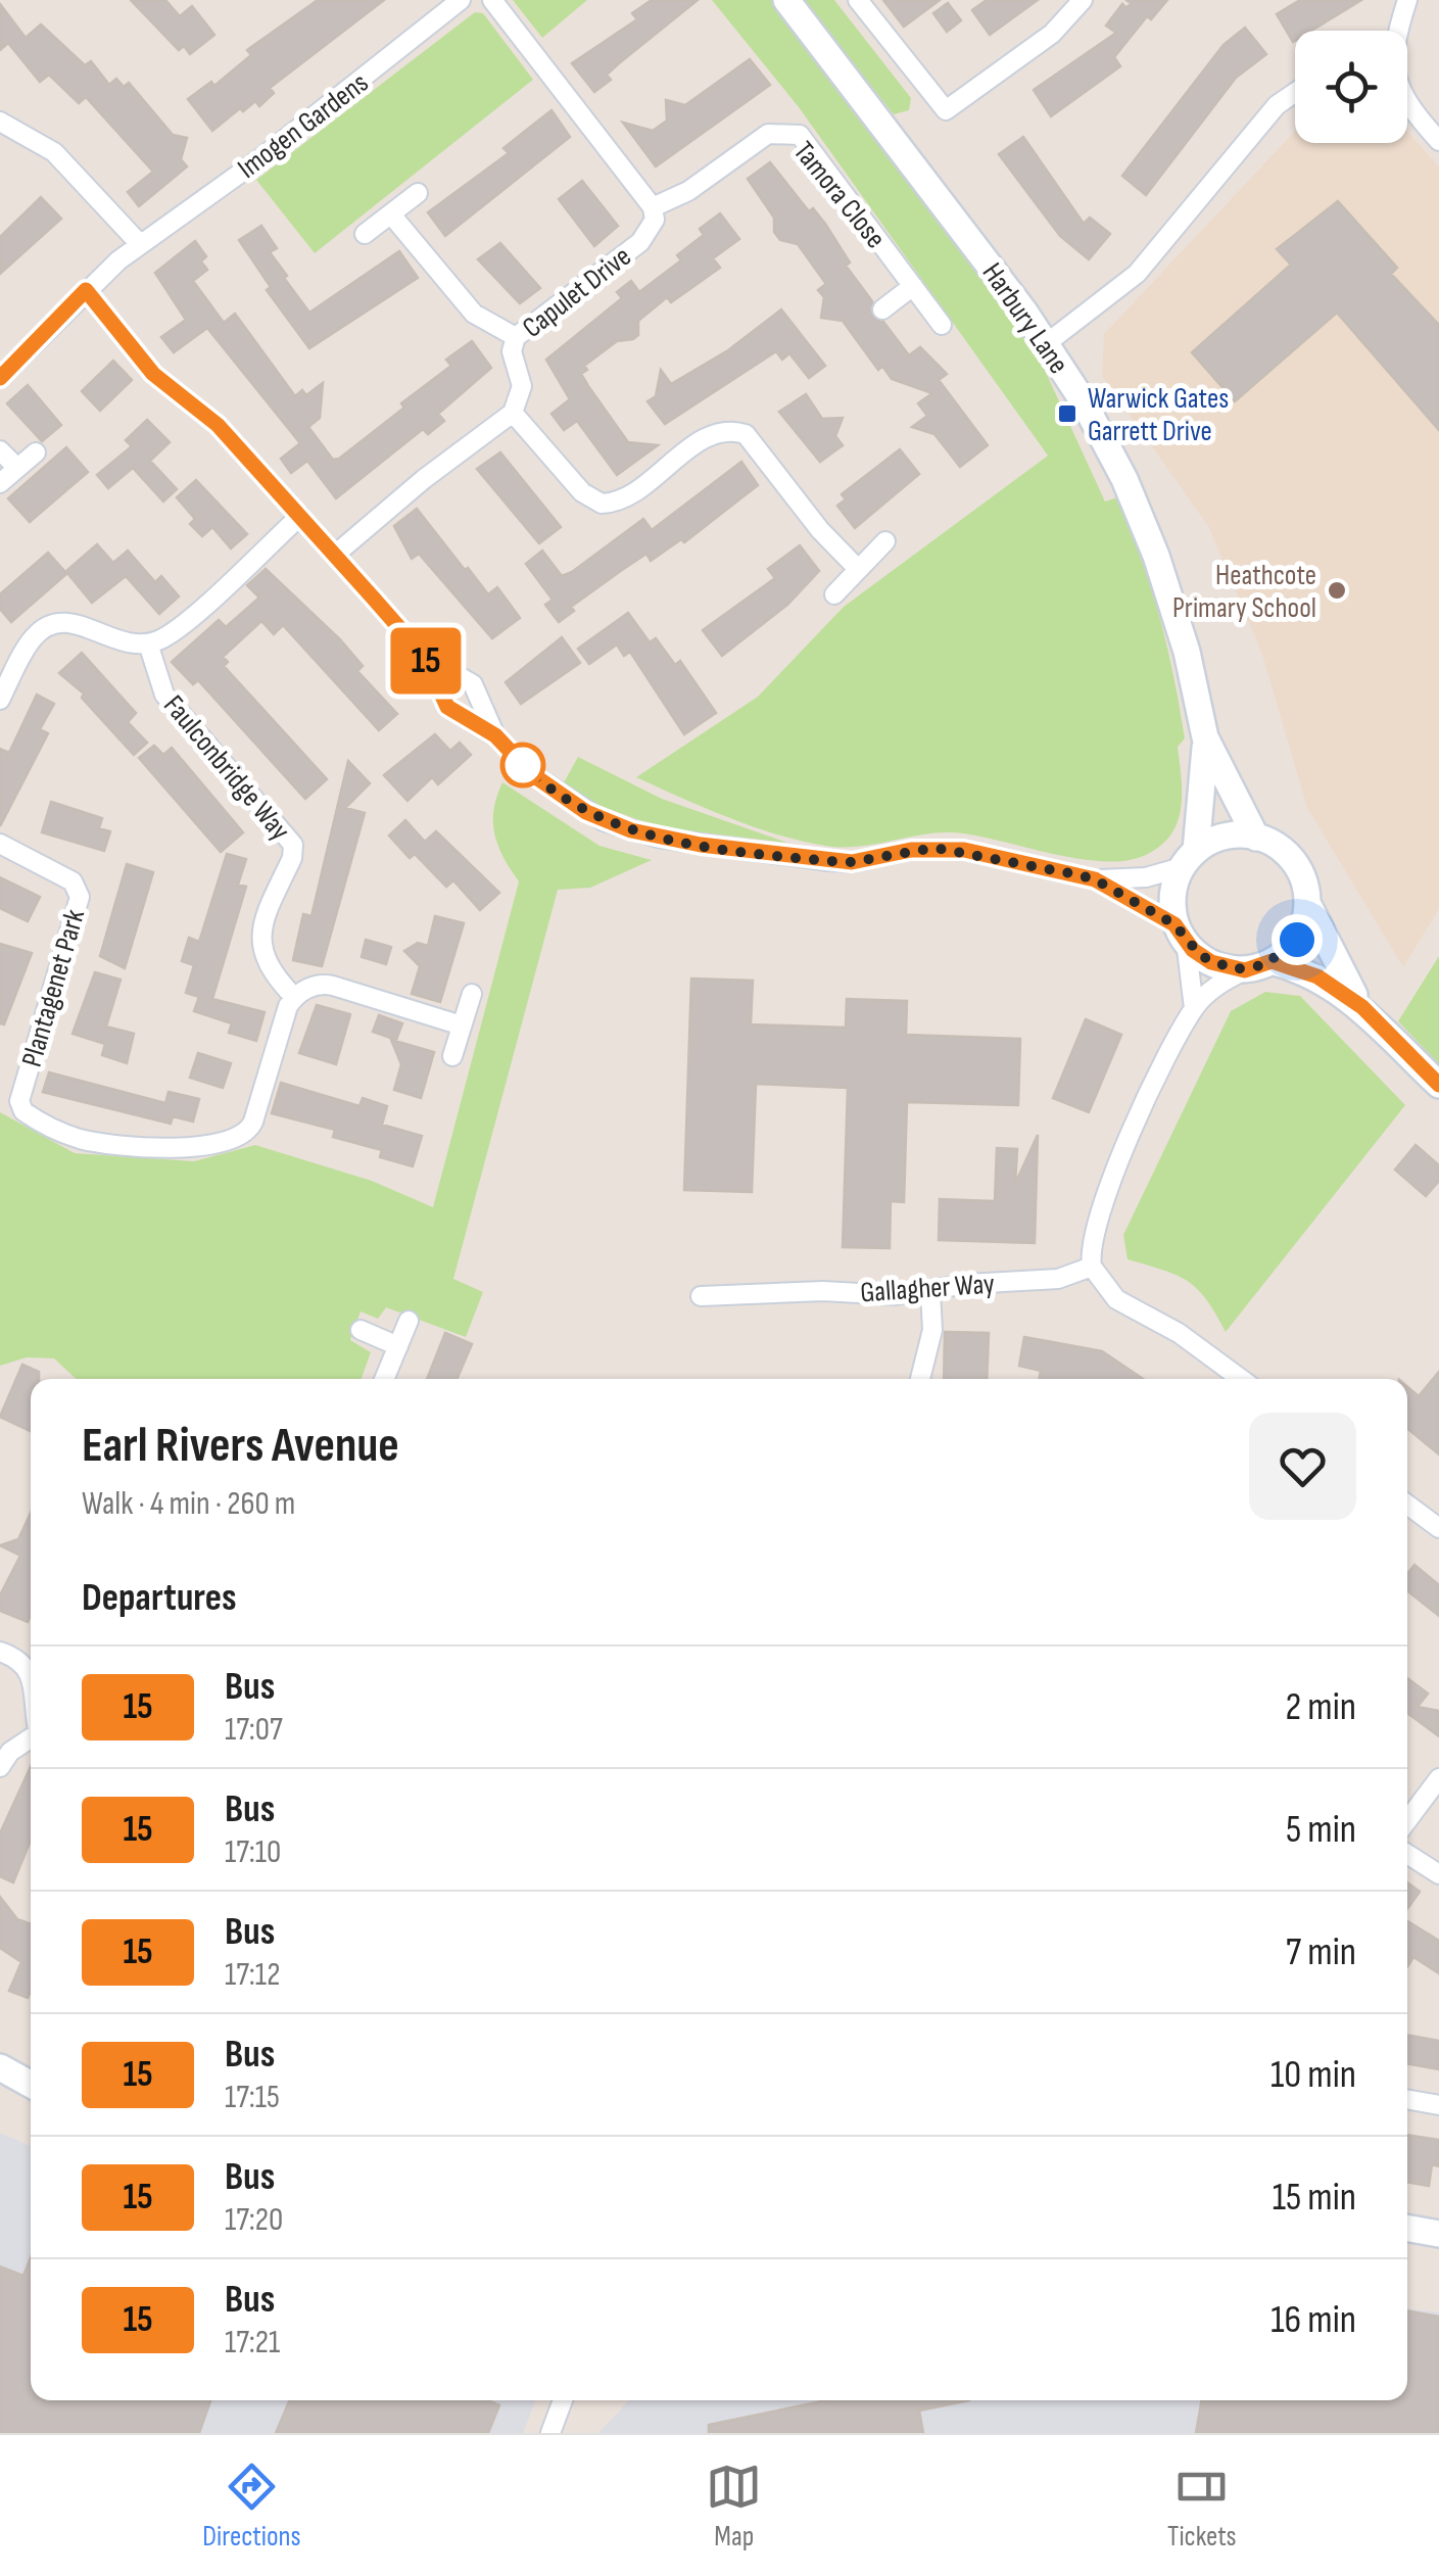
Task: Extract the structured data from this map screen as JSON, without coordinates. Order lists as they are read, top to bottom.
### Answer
{
  "streets": {
    "street": [
      "Imogen Gardens",
      "Tamora Close",
      "Capulet Drive",
      "Harbury Lane",
      "Faulconbridge Way",
      "Plantagenet Park",
      "Gallagher Way"
    ]
  },
  "crossings": [
    ["Tamora Close", "Capulet Drive"],
    ["Faulconbridge Way", "Plantagenet Park"]
  ],
  "places": {
    "transit": ["Warwick Gates Garrett Drive"],
    "other": ["Heathcote Primary School"]
  },
  "lines": ["bus line 15"],
  "page": {
    "on_map": "15",
    "heading": [
      ["Earl Rivers Avenue", "Walk · 4 min · 260 m"],
      "Departures"
    ],
    "list": [
      {
        "mark": "15",
        "name": "Bus",
        "note": "17:07",
        "value": "2 min"
      },
      {
        "mark": "15",
        "name": "Bus",
        "note": "17:10",
        "value": "5 min"
      },
      {
        "mark": "15",
        "name": "Bus",
        "note": "17:12",
        "value": "7 min"
      },
      {
        "mark": "15",
        "name": "Bus",
        "note": "17:15",
        "value": "10 min"
      },
      {
        "mark": "15",
        "name": "Bus",
        "note": "17:20",
        "value": "15 min"
      },
      {
        "mark": "15",
        "name": "Bus",
        "note": "17:21",
        "value": "16 min"
      }
    ],
    "tabs": ["Directions", "Map", "Tickets"]
  }
}
